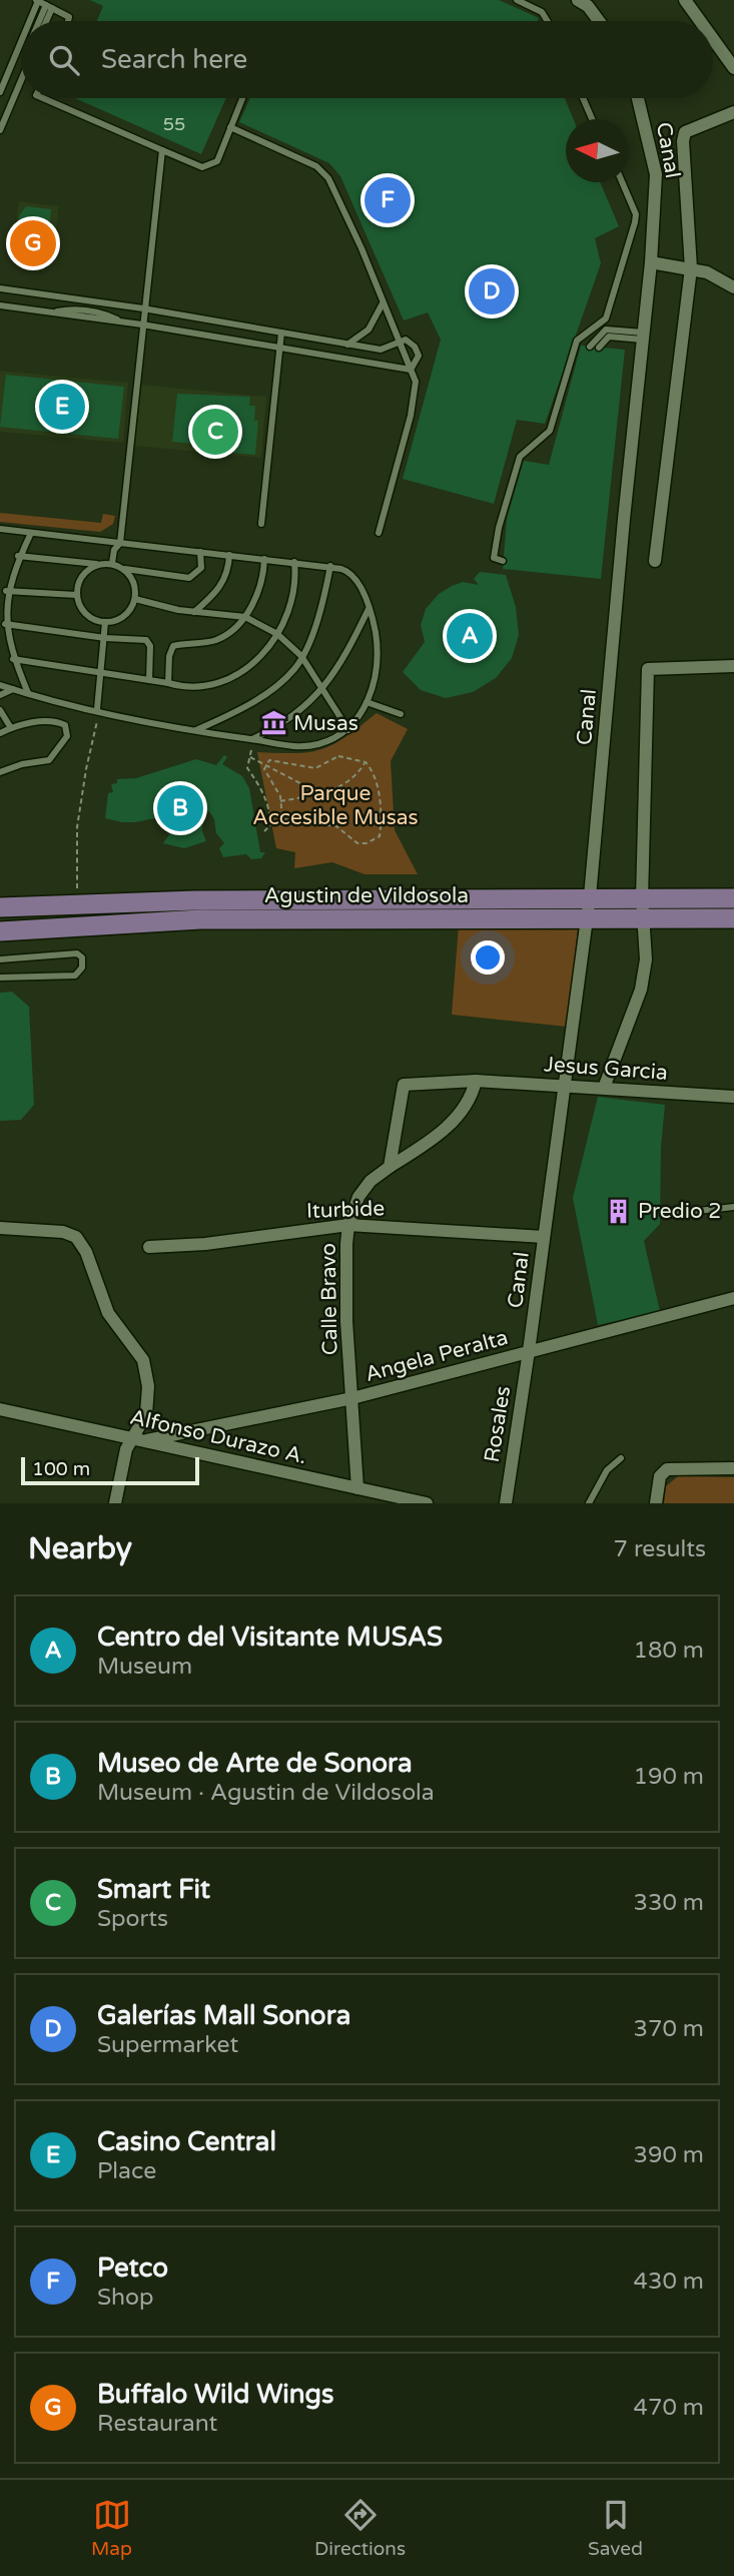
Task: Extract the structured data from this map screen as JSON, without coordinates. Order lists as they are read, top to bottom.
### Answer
{
  "streets": {
    "main road": ["Agustin de Vildosola"],
    "street": [
      "Canal",
      "Jesus Garcia",
      "Iturbide",
      "Calle Bravo",
      "Angela Peralta",
      "Rosales",
      "Alfonso Durazo A."
    ]
  },
  "crossings": [
    ["Canal", "Agustin de Vildosola"],
    ["Canal", "Jesus Garcia"],
    ["Canal", "Iturbide"],
    ["Canal", "Angela Peralta"],
    ["Canal", "Rosales"],
    ["Jesus Garcia", "Calle Bravo"],
    ["Iturbide", "Calle Bravo"],
    ["Calle Bravo", "Angela Peralta"],
    ["Calle Bravo", "Alfonso Durazo A."],
    ["Angela Peralta", "Rosales"],
    ["Angela Peralta", "Alfonso Durazo A."]
  ],
  "parks": ["Parque Accesible Musas"],
  "places": {
    "museum": ["Musas"],
    "building": ["Predio 2"]
  },
  "house_numbers": ["55"],
  "scale_bar": "100 m",
  "north": "left",
  "page": {
    "search": "Search here",
    "pins": [
      "F",
      "G",
      "D",
      "E",
      "C",
      "A",
      "B"
    ],
    "scale": "100 m",
    "heading": ["Nearby", "7 results"],
    "list": [
      {
        "mark": "A",
        "name": "Centro del Visitante MUSAS",
        "note": "Museum",
        "value": "180 m"
      },
      {
        "mark": "B",
        "name": "Museo de Arte de Sonora",
        "note": "Museum · Agustin de Vildosola",
        "value": "190 m"
      },
      {
        "mark": "C",
        "name": "Smart Fit",
        "note": "Sports",
        "value": "330 m"
      },
      {
        "mark": "D",
        "name": "Galerías Mall Sonora",
        "note": "Supermarket",
        "value": "370 m"
      },
      {
        "mark": "E",
        "name": "Casino Central",
        "note": "Place",
        "value": "390 m"
      },
      {
        "mark": "F",
        "name": "Petco",
        "note": "Shop",
        "value": "430 m"
      },
      {
        "mark": "G",
        "name": "Buffalo Wild Wings",
        "note": "Restaurant",
        "value": "470 m"
      }
    ],
    "nav": ["Map", "Directions", "Saved"]
  }
}
